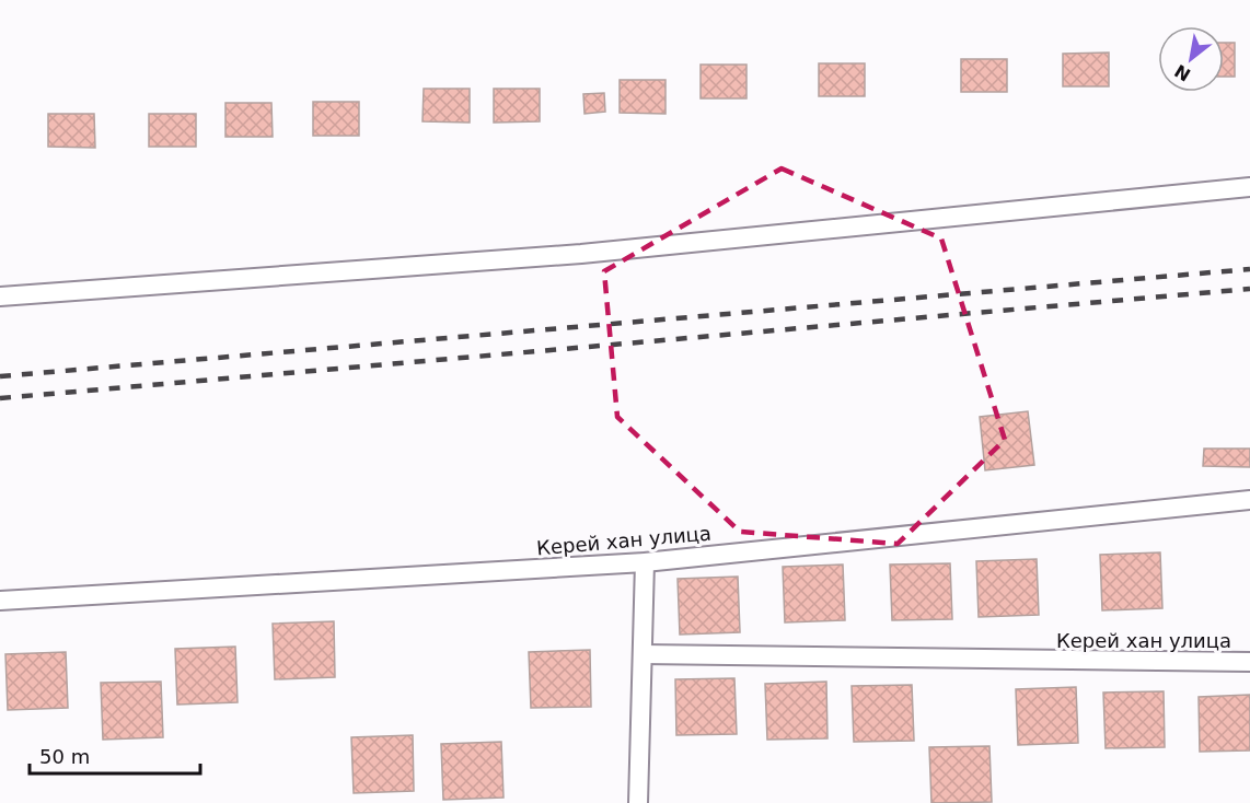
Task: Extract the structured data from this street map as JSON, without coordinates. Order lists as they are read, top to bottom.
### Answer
{
  "streets": {
    "street": ["Керей хан улица"]
  },
  "scale_bar": "50 m",
  "north": "bottom left"
}
